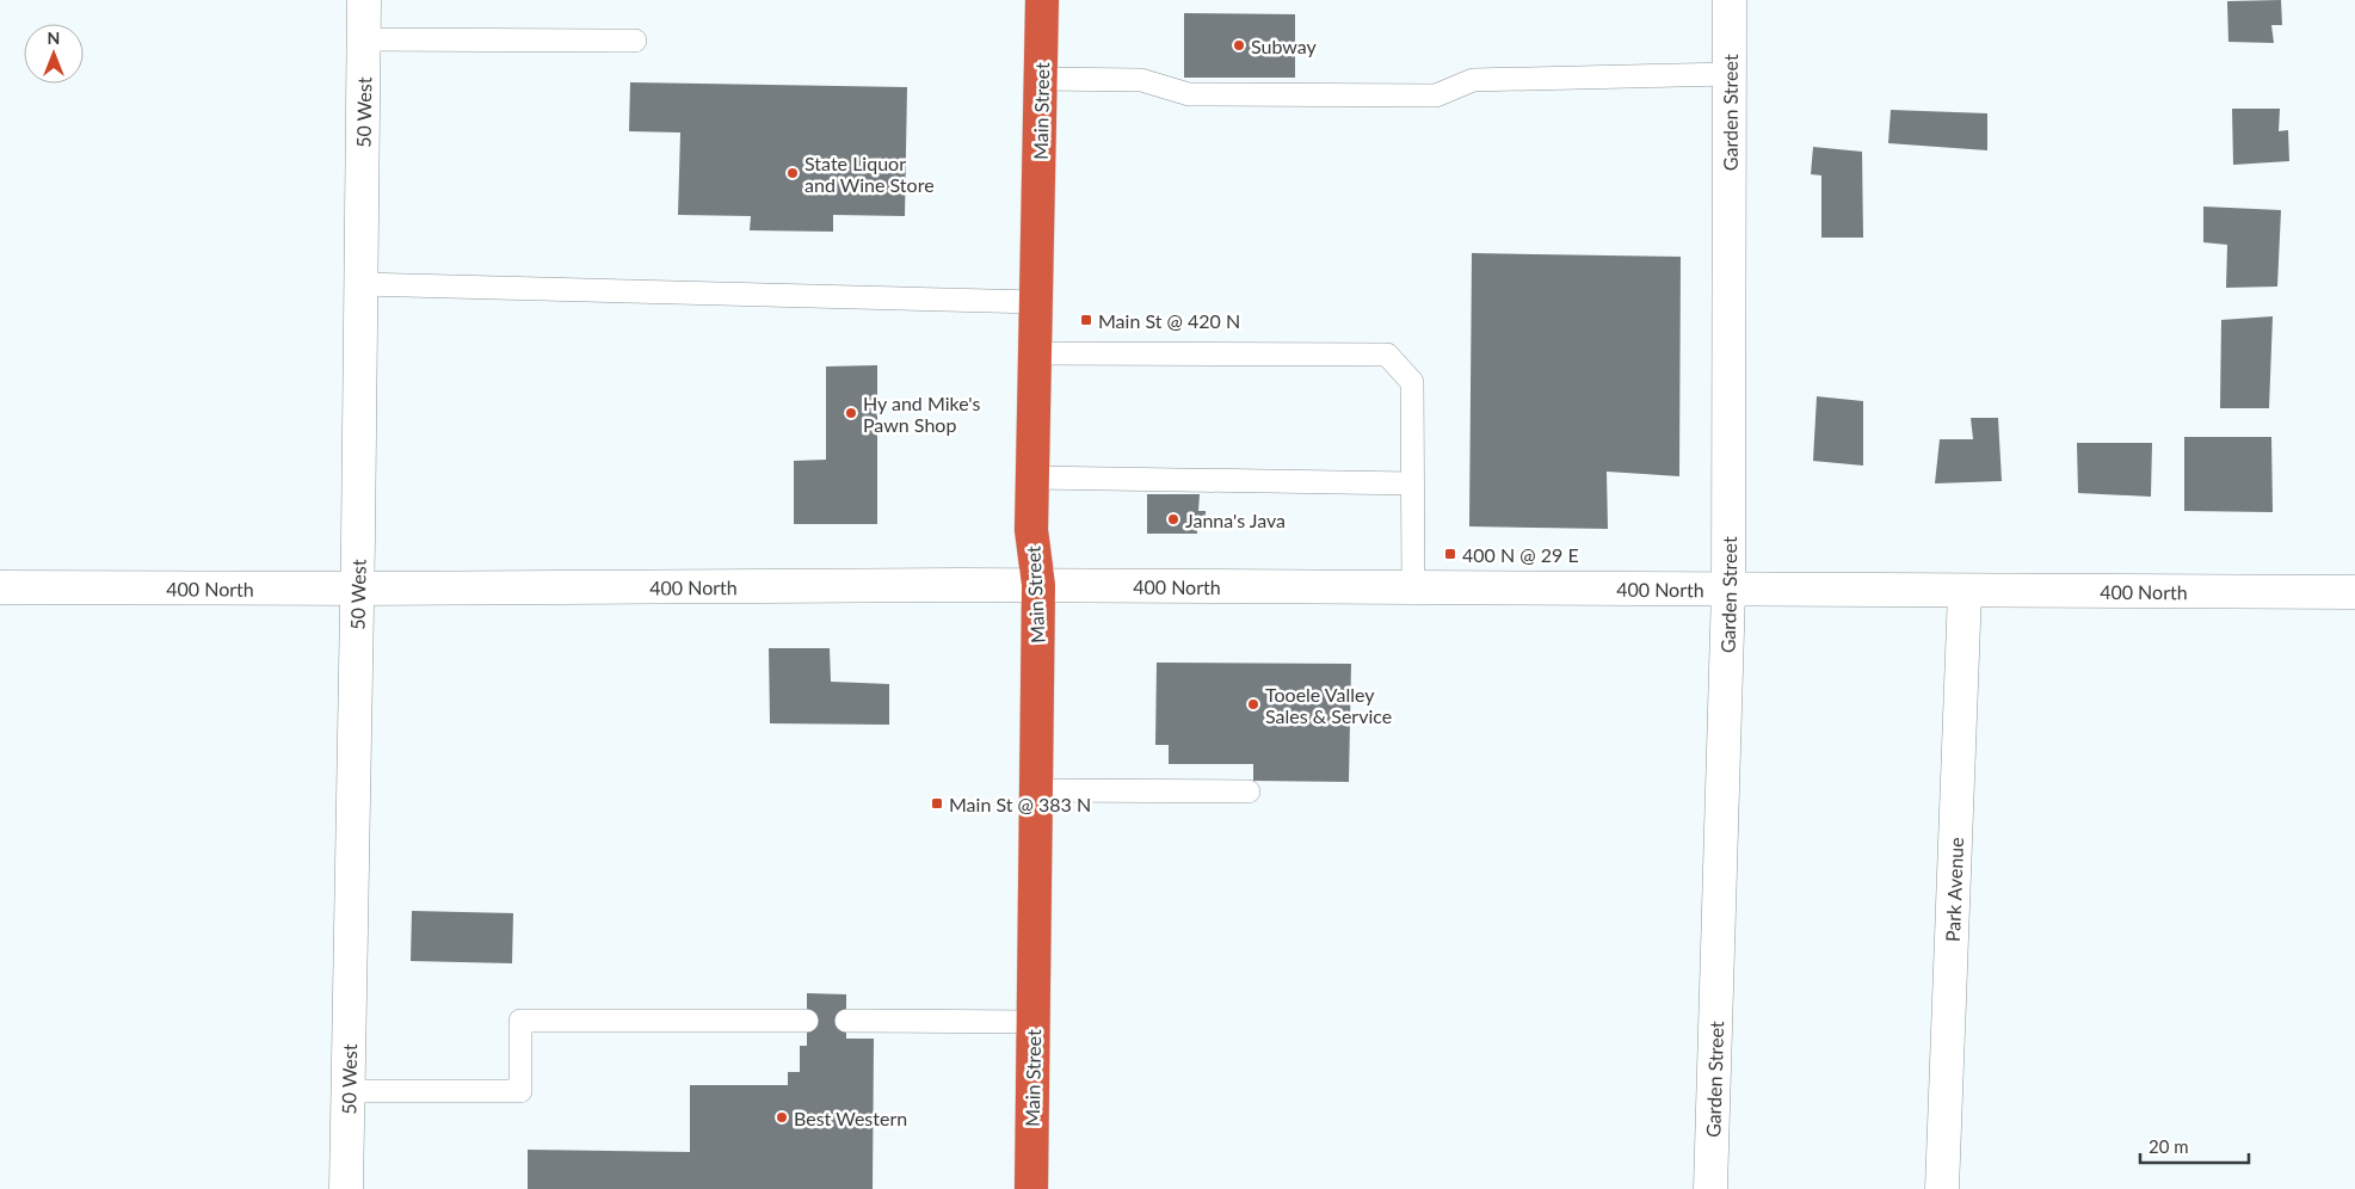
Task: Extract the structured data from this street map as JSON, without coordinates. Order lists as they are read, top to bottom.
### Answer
{
  "streets": {
    "highway": ["Main Street"],
    "street": [
      "50 West",
      "Garden Street",
      "400 North",
      "Park Avenue"
    ]
  },
  "crossings": [
    ["50 West", "400 North"],
    ["Main Street", "400 North"],
    ["Garden Street", "400 North"],
    ["400 North", "Park Avenue"]
  ],
  "places": {
    "other": [
      "Subway",
      "State Liquor and Wine Store",
      "Hy and Mike's Pawn Shop",
      "Janna's Java",
      "Tooele Valley Sales & Service",
      "Best Western"
    ],
    "transit": ["Main St @ 420 N", "400 N @ 29 E", "Main St @ 383 N"]
  },
  "scale_bar": "20 m",
  "north": "top"
}
